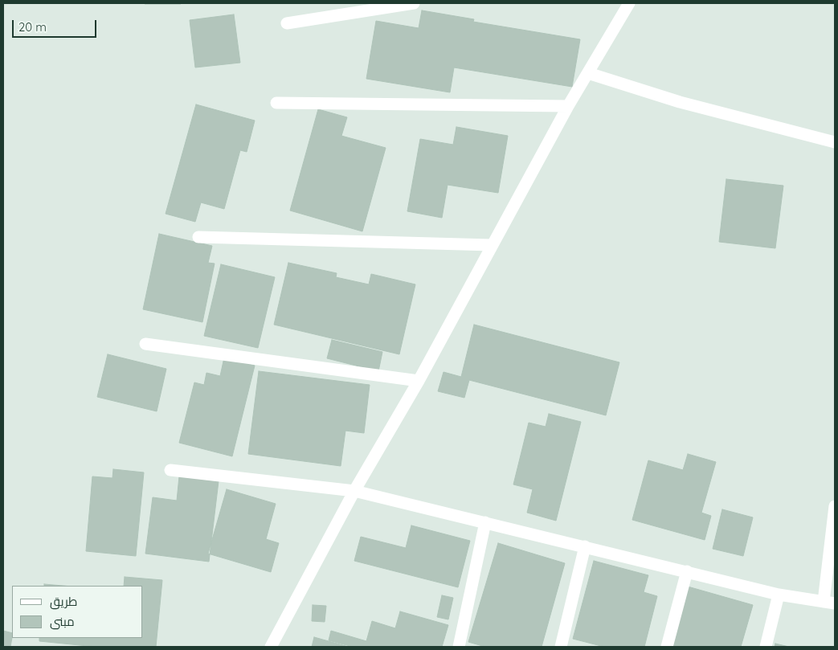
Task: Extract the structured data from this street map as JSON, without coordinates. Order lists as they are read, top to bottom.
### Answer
{
  "legend": ["طريق", "مبنى"],
  "scale_bar": "20 m"
}
